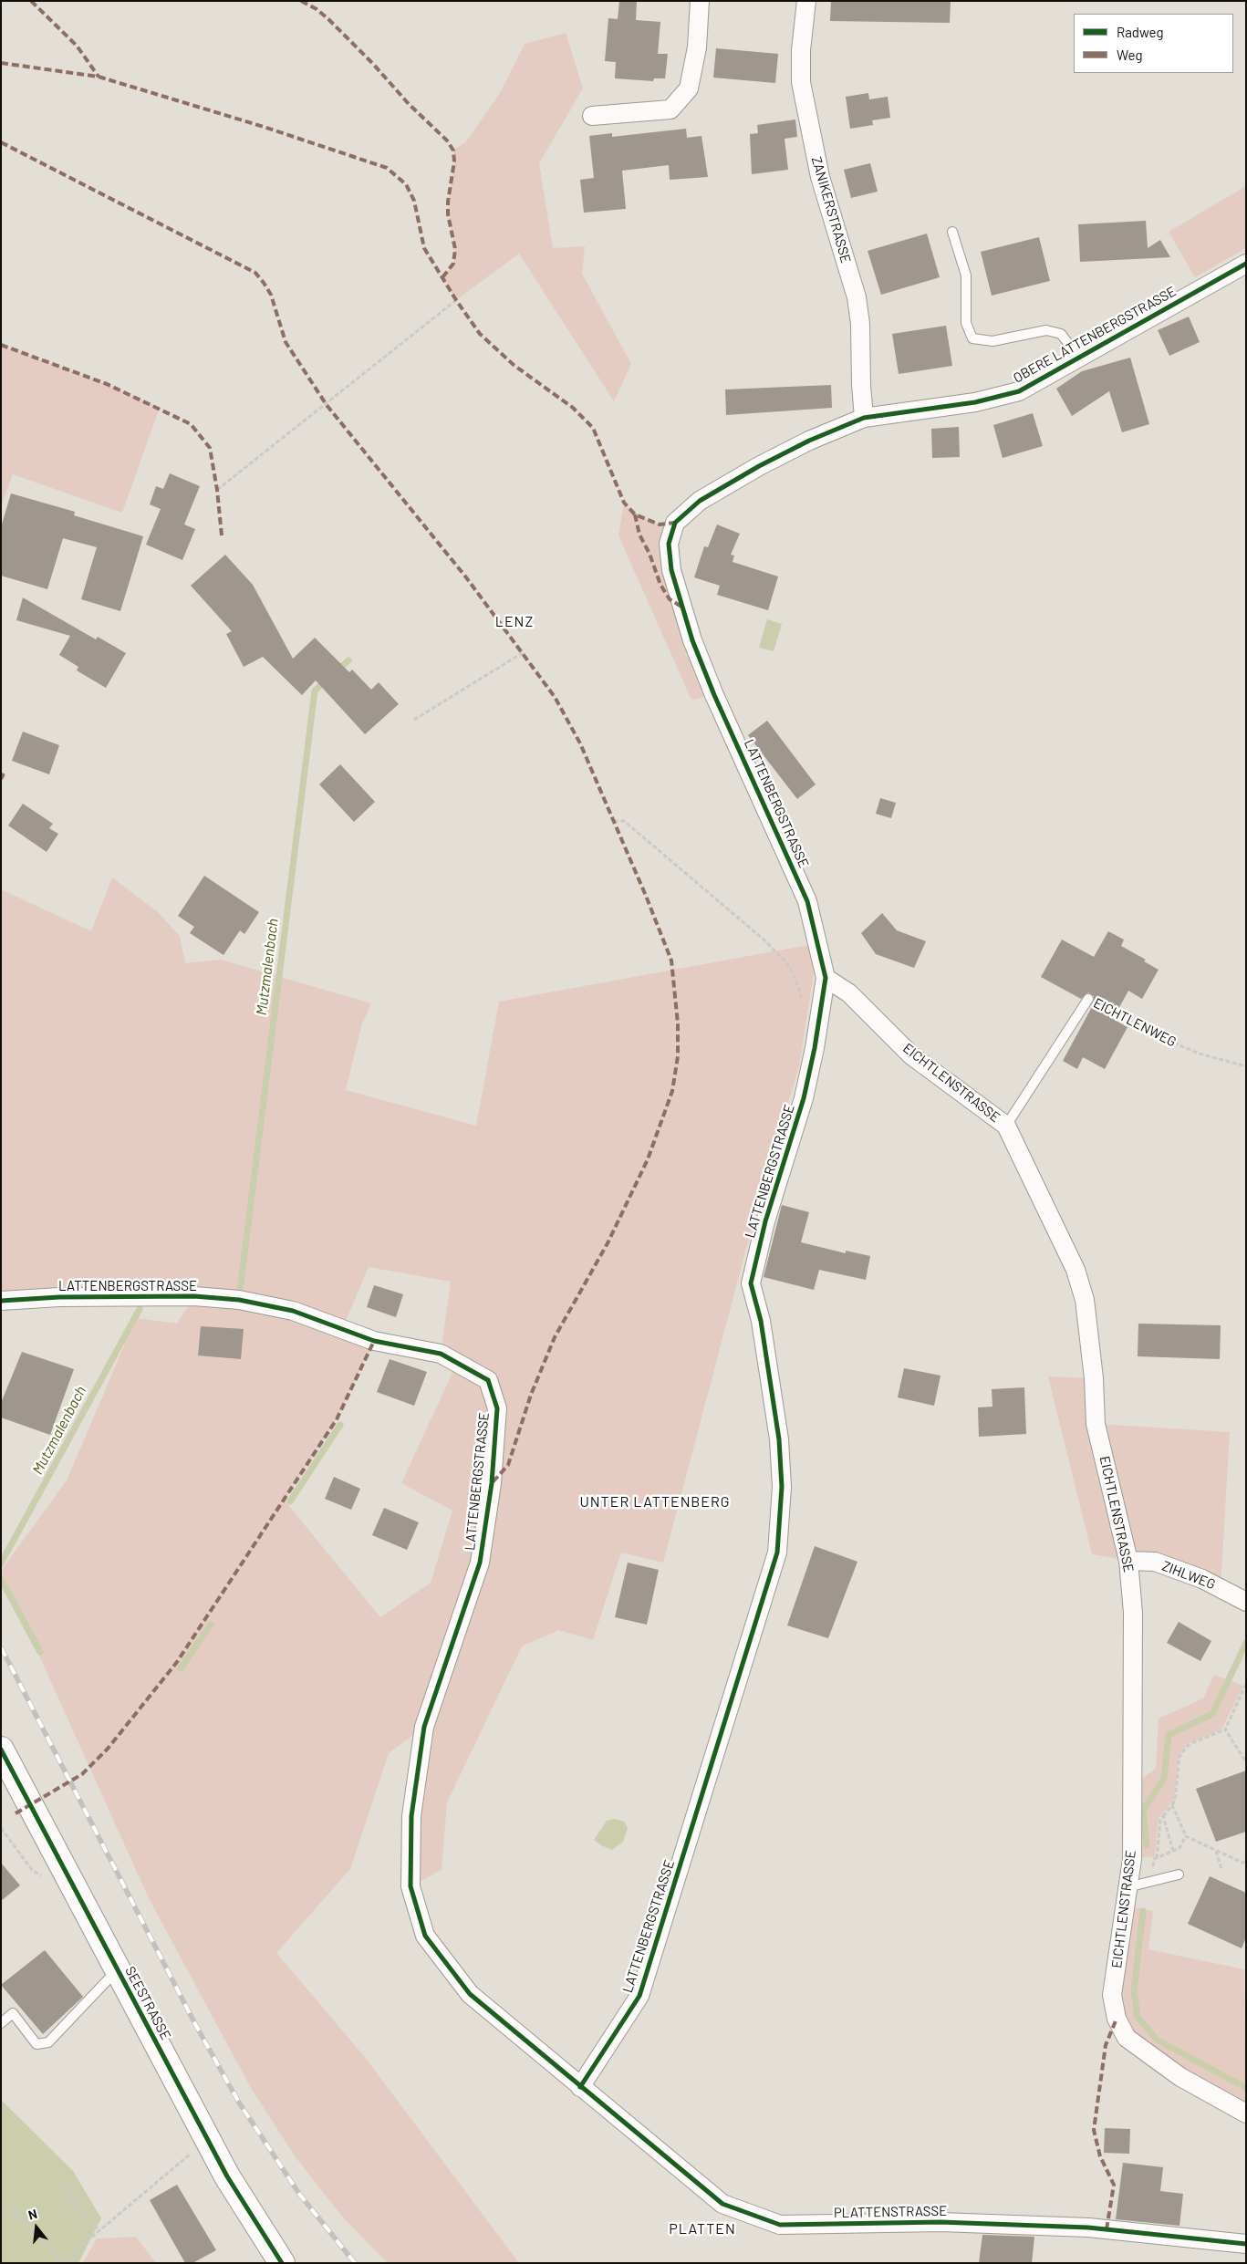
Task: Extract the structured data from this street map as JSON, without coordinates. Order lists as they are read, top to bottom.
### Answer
{
  "streets": {
    "main road": ["SEESTRASSE"],
    "street": [
      "ZANIKERSTRASSE",
      "OBERE LATTENBERGSTRASSE",
      "LATTENBERGSTRASSE",
      "EICHTLENSTRASSE",
      "ZIHLWEG",
      "PLATTENSTRASSE"
    ],
    "lane": ["EICHTLENWEG"]
  },
  "crossings": [
    ["ZANIKERSTRASSE", "OBERE LATTENBERGSTRASSE"],
    ["OBERE LATTENBERGSTRASSE", "LATTENBERGSTRASSE"],
    ["LATTENBERGSTRASSE", "EICHTLENSTRASSE"],
    ["LATTENBERGSTRASSE", "PLATTENSTRASSE"],
    ["EICHTLENWEG", "EICHTLENSTRASSE"],
    ["EICHTLENSTRASSE", "ZIHLWEG"]
  ],
  "districts": ["LENZ", "UNTER LATTENBERG", "PLATTEN"],
  "water": ["Mutzmalenbach"],
  "legend": ["Radweg", "Weg"],
  "north": "top"
}
